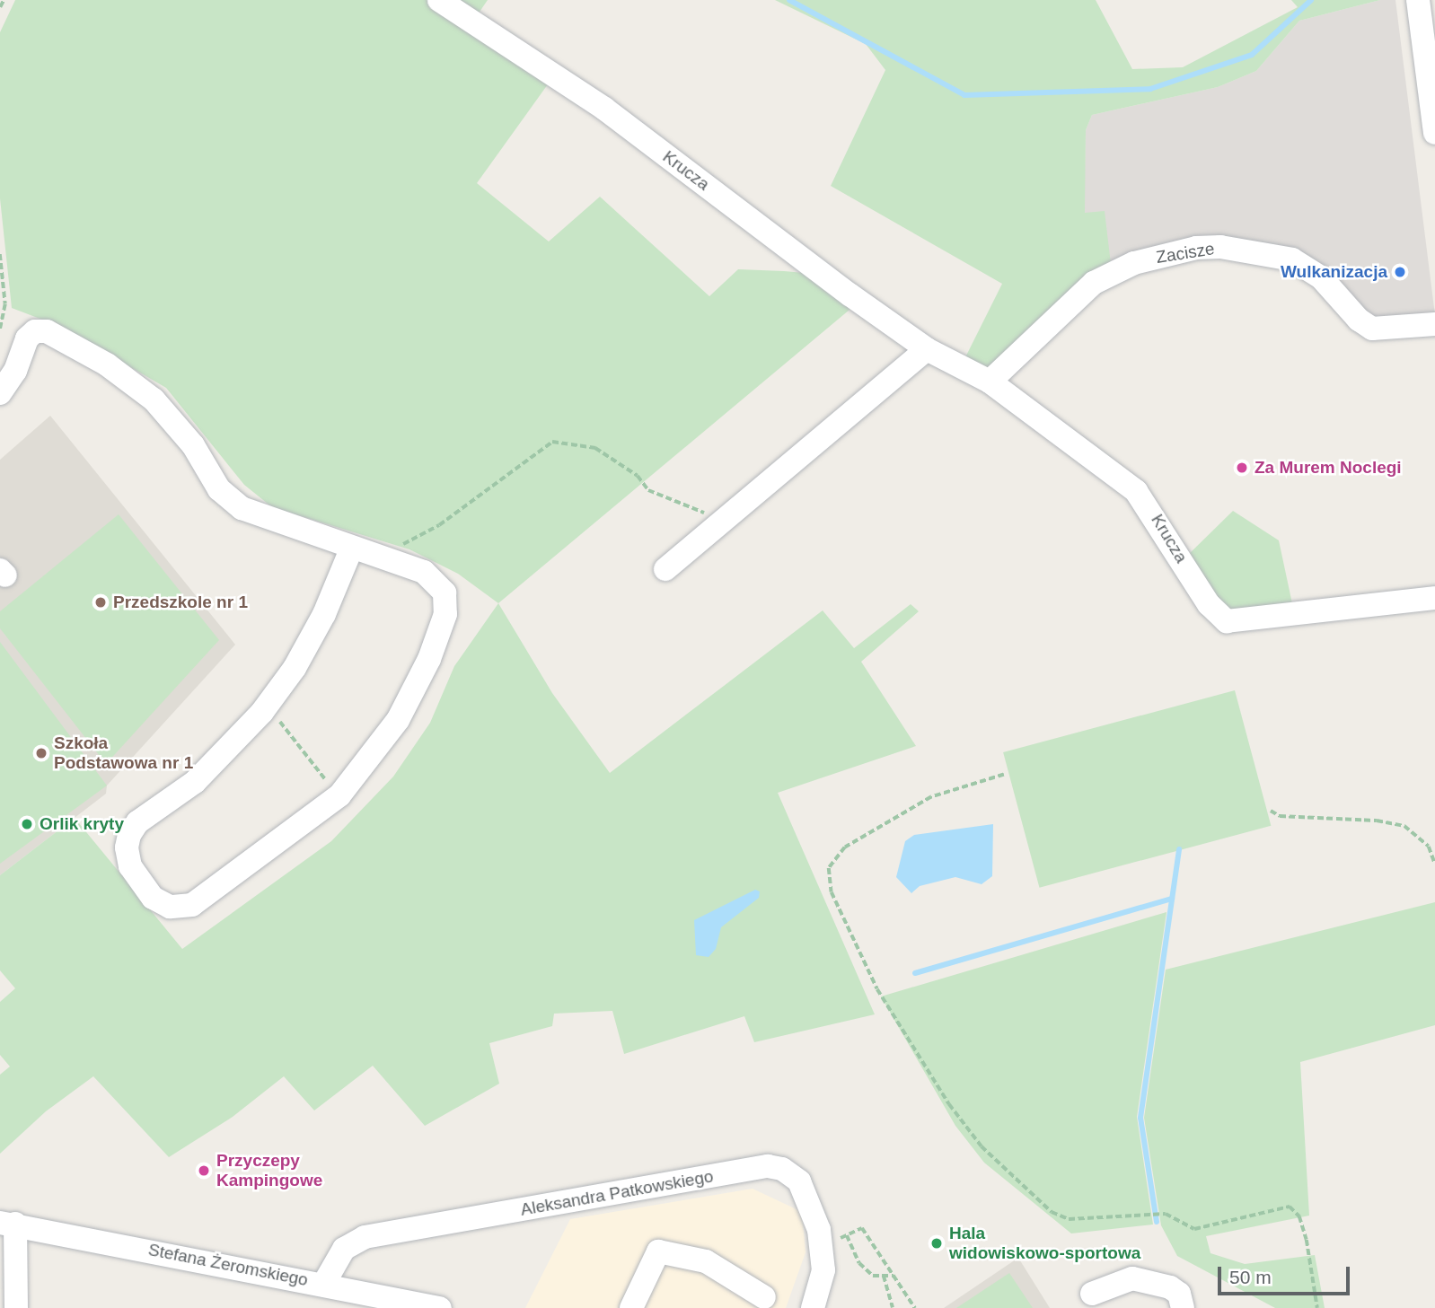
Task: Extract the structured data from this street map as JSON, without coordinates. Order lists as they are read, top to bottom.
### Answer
{
  "streets": {
    "street": [
      "Krucza",
      "Zacisze",
      "Aleksandra Patkowskiego",
      "Stefana Żeromskiego"
    ]
  },
  "crossings": [
    ["Krucza", "Zacisze"],
    ["Aleksandra Patkowskiego", "Stefana Żeromskiego"]
  ],
  "places": [
    "Wulkanizacja",
    "Za Murem Noclegi",
    "Przedszkole nr 1",
    "Szkoła Podstawowa nr 1",
    "Orlik kryty",
    "Przyczepy Kampingowe",
    "Hala widowiskowo-sportowa"
  ],
  "scale_bar": "50 m"
}
